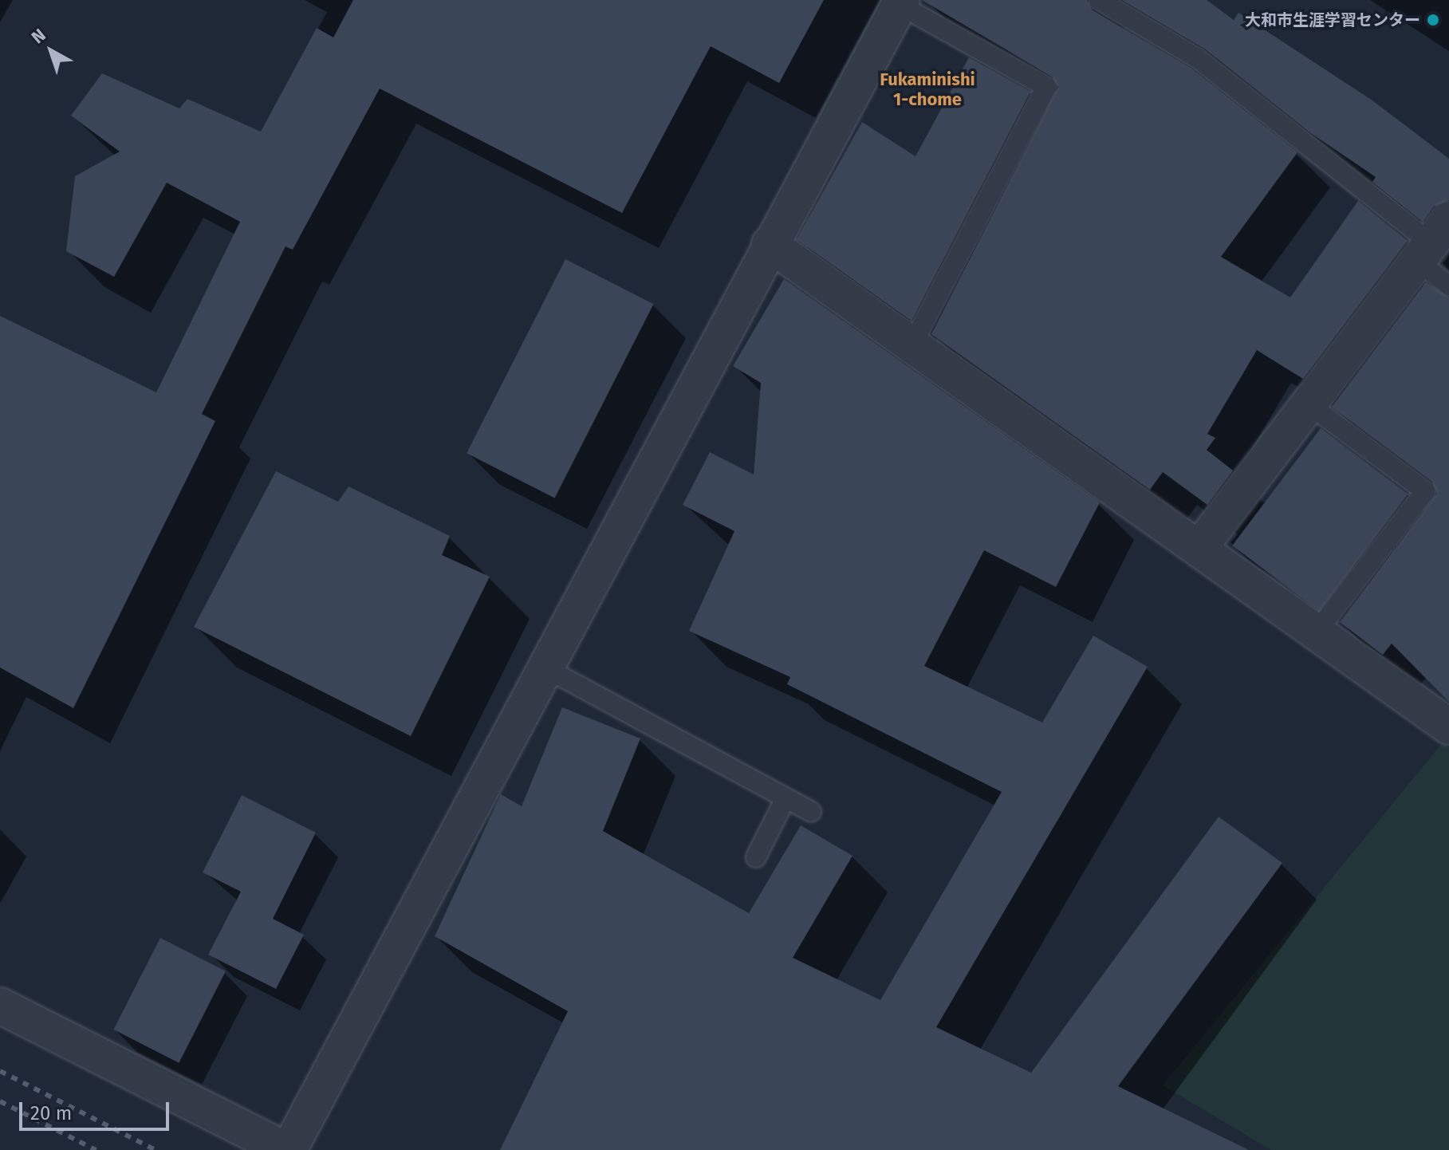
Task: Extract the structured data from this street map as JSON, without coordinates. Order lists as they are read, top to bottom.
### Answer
{
  "districts": ["Fukaminishi 1-chome"],
  "places": ["大和市生涯学習センター"],
  "scale_bar": "20 m",
  "north": "top left"
}
